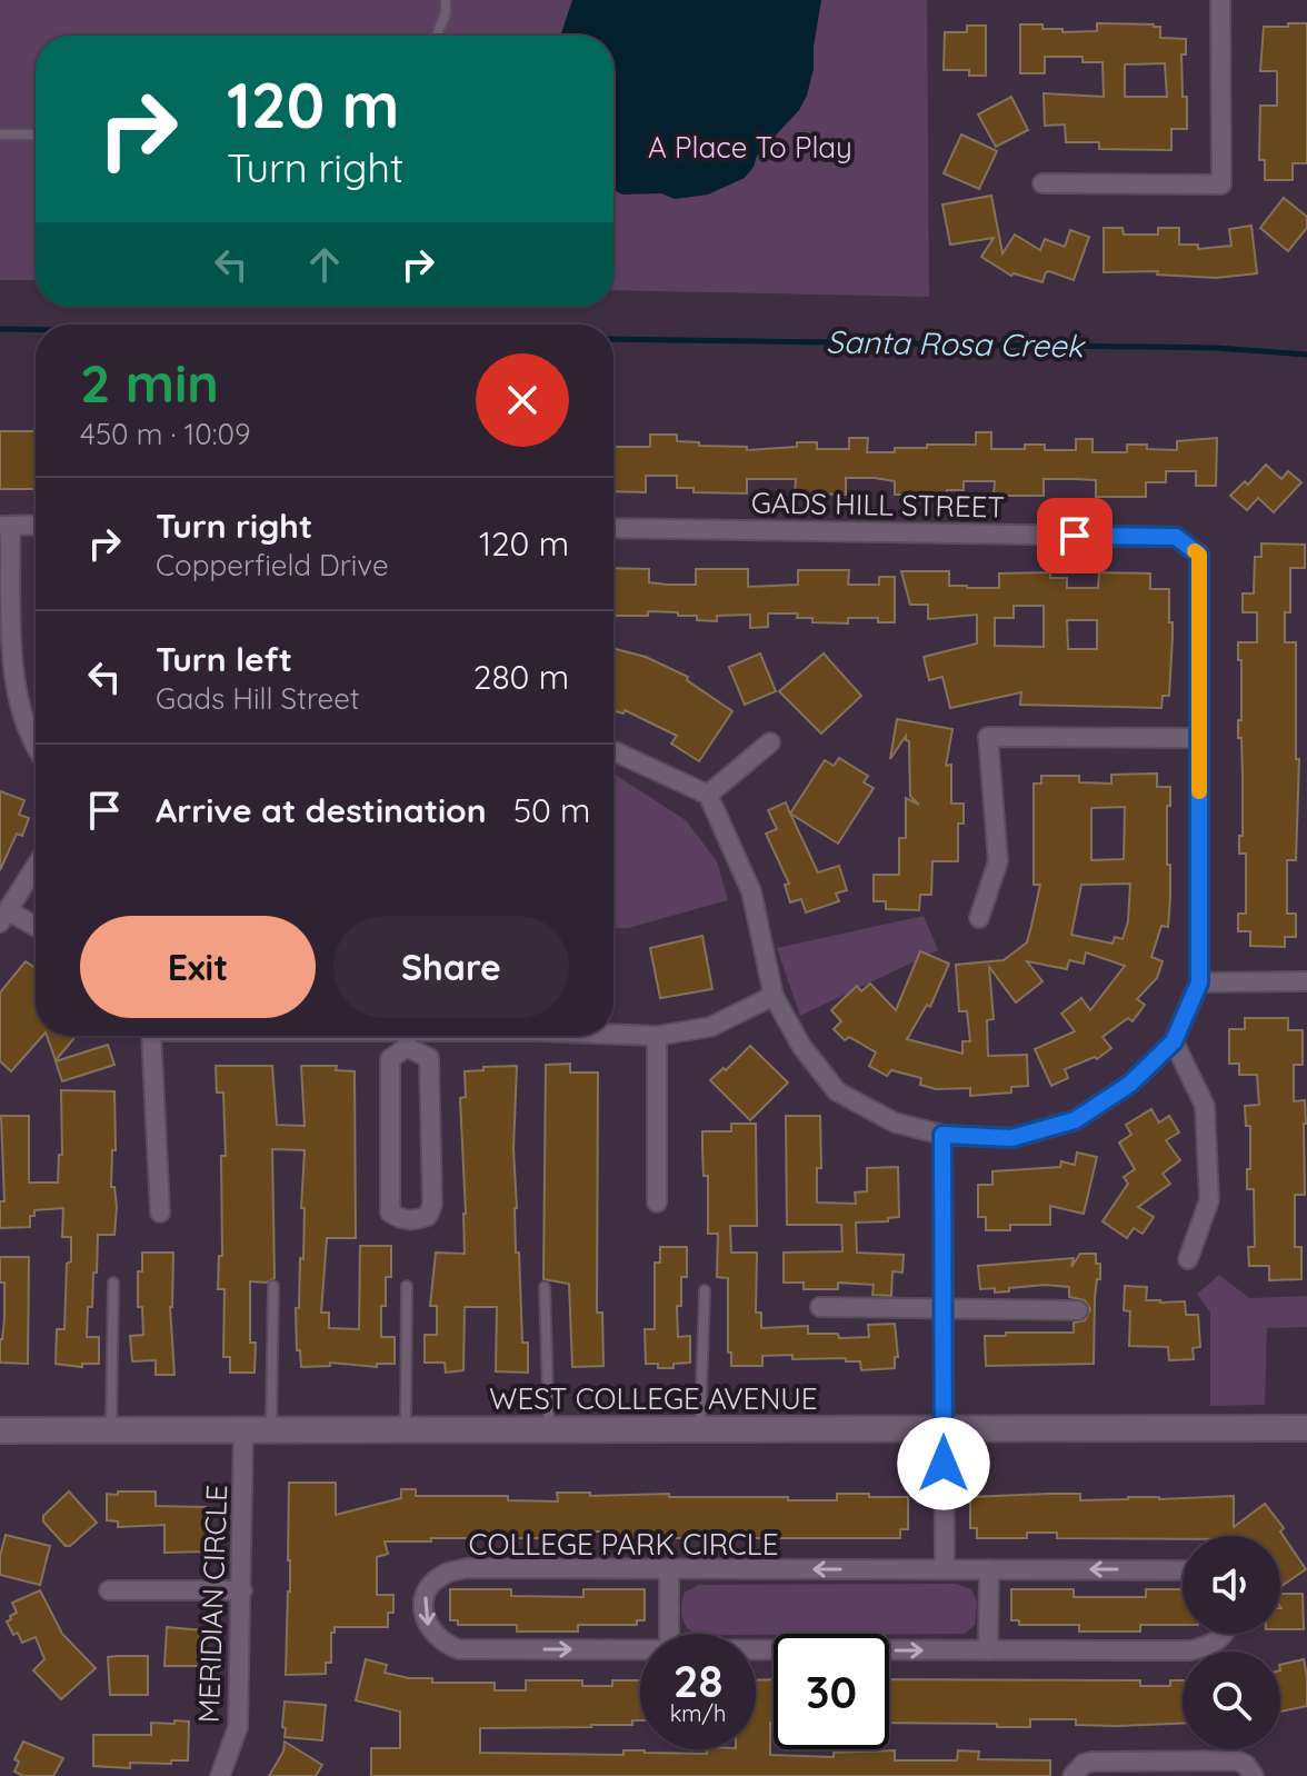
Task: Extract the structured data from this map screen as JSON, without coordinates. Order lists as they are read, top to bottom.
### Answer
{
  "streets": {
    "main road": ["WEST COLLEGE AVENUE"],
    "street": ["GADS HILL STREET", "COLLEGE PARK CIRCLE", "MERIDIAN CIRCLE"]
  },
  "crossings": [
    ["WEST COLLEGE AVENUE", "MERIDIAN CIRCLE"]
  ],
  "water": ["Santa Rosa Creek"],
  "parks": ["A Place To Play"],
  "page": {
    "turn": ["120 m", "Turn right"],
    "heading": ["2 min", "450 m · 10:09"],
    "list": [
      {
        "name": "Turn right",
        "note": "Copperfield Drive",
        "value": "120 m"
      },
      {
        "name": "Turn left",
        "note": "Gads Hill Street",
        "value": "280 m"
      },
      {
        "name": "Arrive at destination",
        "value": "50 m"
      }
    ],
    "buttons": ["Exit", "Share"],
    "speed": "28 km/h",
    "limit": "30"
  }
}
